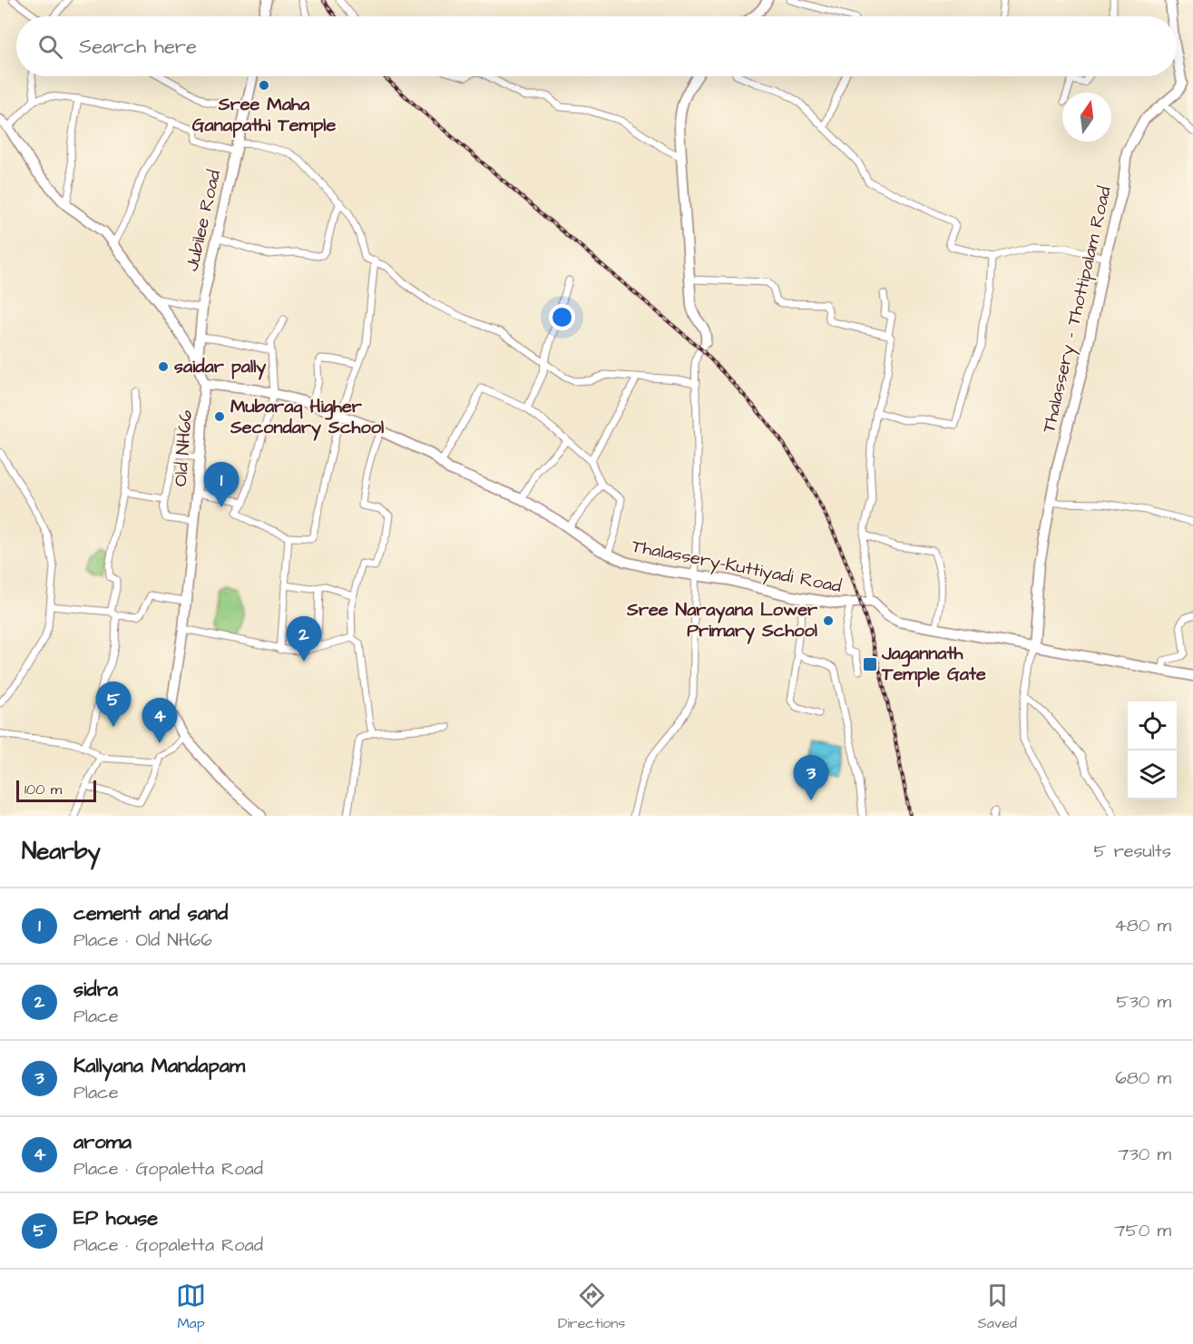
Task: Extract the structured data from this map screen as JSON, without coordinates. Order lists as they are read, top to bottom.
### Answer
{
  "streets": {
    "main road": [
      "Jubilee Road",
      "Thalassery - Thottipalam Road",
      "Old NH66",
      "Thalassery-Kuttiyadi Road"
    ]
  },
  "crossings": [
    ["Jubilee Road", "Old NH66"],
    ["Jubilee Road", "Thalassery-Kuttiyadi Road"],
    ["Old NH66", "Thalassery-Kuttiyadi Road"]
  ],
  "places": {
    "other": [
      "Sree Maha Ganapathi Temple",
      "saidar pally",
      "Mubaraq Higher Secondary School",
      "Sree Narayana Lower Primary School"
    ],
    "transit": ["Jagannath Temple Gate"]
  },
  "scale_bar": "100 m",
  "north": "top",
  "page": {
    "search": "Search here",
    "pins": [
      "1",
      "2",
      "5",
      "4",
      "3"
    ],
    "scale": "100 m",
    "heading": ["Nearby", "5 results"],
    "list": [
      {
        "mark": "1",
        "name": "cement and sand",
        "note": "Place · Old NH66",
        "value": "480 m"
      },
      {
        "mark": "2",
        "name": "sidra",
        "note": "Place",
        "value": "530 m"
      },
      {
        "mark": "3",
        "name": "Kallyana Mandapam",
        "note": "Place",
        "value": "680 m"
      },
      {
        "mark": "4",
        "name": "aroma",
        "note": "Place · Gopaletta Road",
        "value": "730 m"
      },
      {
        "mark": "5",
        "name": "EP house",
        "note": "Place · Gopaletta Road",
        "value": "750 m"
      }
    ],
    "nav": ["Map", "Directions", "Saved"]
  }
}
